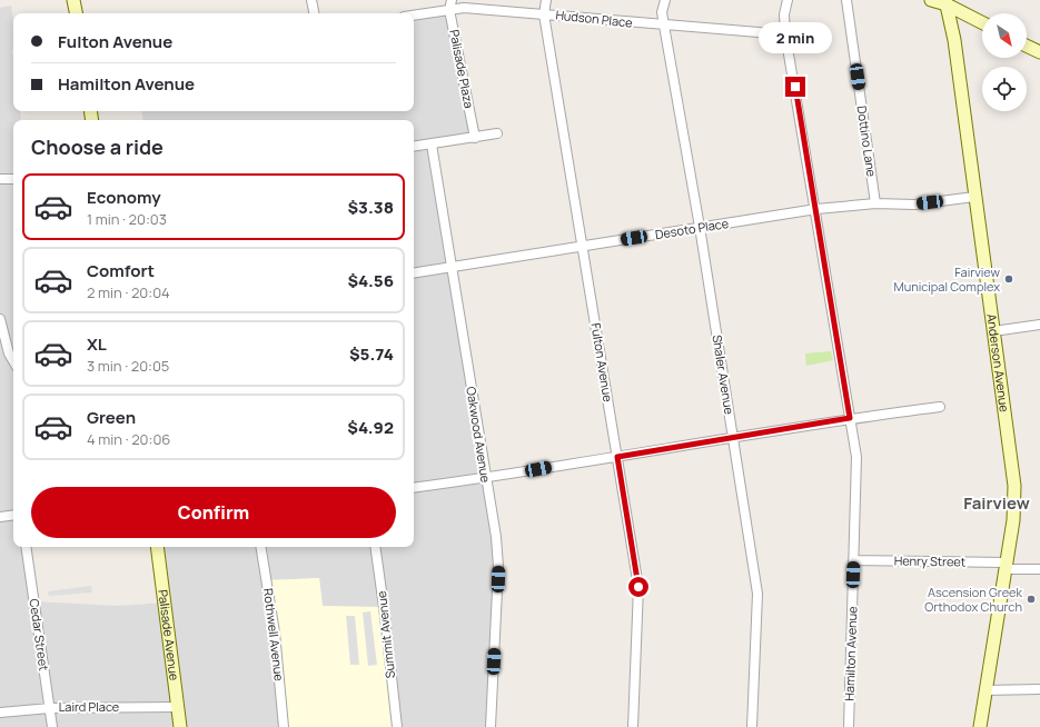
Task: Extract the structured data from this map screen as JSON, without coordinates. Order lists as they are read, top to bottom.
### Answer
{
  "streets": {
    "main road": ["Anderson Avenue", "Palisade Avenue"],
    "street": [
      "Hudson Place",
      "Palisade Plaza",
      "Dottino Lane",
      "Desoto Place",
      "Fulton Avenue",
      "Shaler Avenue",
      "Oakwood Avenue",
      "Henry Street",
      "Cedar Street",
      "Rothwell Avenue",
      "Summit Avenue",
      "Hamilton Avenue",
      "Laird Place"
    ]
  },
  "crossings": [
    ["Hudson Place", "Palisade Plaza"],
    ["Hudson Place", "Fulton Avenue"],
    ["Hudson Place", "Shaler Avenue"],
    ["Hudson Place", "Hamilton Avenue"],
    ["Dottino Lane", "Desoto Place"],
    ["Desoto Place", "Fulton Avenue"],
    ["Desoto Place", "Anderson Avenue"],
    ["Desoto Place", "Shaler Avenue"],
    ["Desoto Place", "Oakwood Avenue"],
    ["Desoto Place", "Hamilton Avenue"],
    ["Anderson Avenue", "Henry Street"],
    ["Henry Street", "Hamilton Avenue"],
    ["Cedar Street", "Laird Place"],
    ["Palisade Avenue", "Laird Place"]
  ],
  "districts": ["Fairview"],
  "places": ["Fairview Municipal Complex", "Ascension Greek Orthodox Church"],
  "north": "bottom right",
  "page": {
    "banner": ["Fulton Avenue", "Hamilton Avenue"],
    "bubble": "2 min",
    "heading": "Choose a ride",
    "list": [
      {
        "name": "Economy",
        "note": "1 min · 20:03",
        "value": "$3.38"
      },
      {
        "name": "Comfort",
        "note": "2 min · 20:04",
        "value": "$4.56"
      },
      {
        "name": "XL",
        "note": "3 min · 20:05",
        "value": "$5.74"
      },
      {
        "name": "Green",
        "note": "4 min · 20:06",
        "value": "$4.92"
      }
    ],
    "buttons": "Confirm"
  }
}
